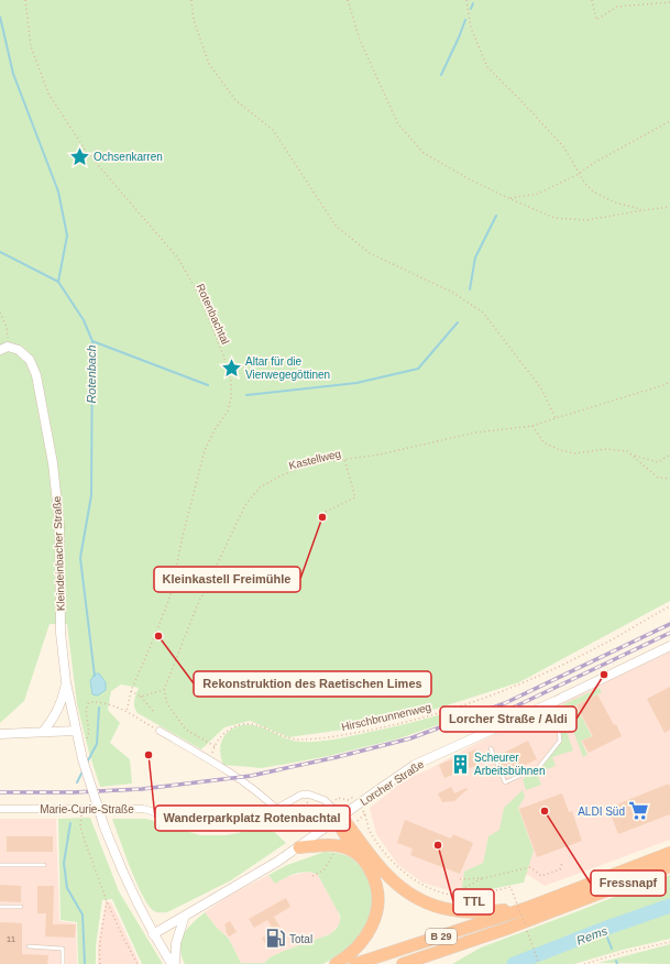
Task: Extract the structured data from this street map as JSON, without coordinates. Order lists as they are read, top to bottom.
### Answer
{
  "streets": {
    "highway": ["B 29"],
    "street": ["Kleindeinbacher Straße", "Lorcher Straße", "Marie-Curie-Straße"],
    "path": ["Rotenbachtal", "Kastellweg", "Hirschbrunnenweg"]
  },
  "crossings": [
    ["Kleindeinbacher Straße", "Lorcher Straße"],
    ["Lorcher Straße", "Marie-Curie-Straße"]
  ],
  "water": ["Rotenbach", "Rems"],
  "places": {
    "place": ["Ochsenkarren", "Altar für die Vierwegegöttinen"],
    "other": [
      "Kleinkastell Freimühle",
      "Rekonstruktion des Raetischen Limes",
      "Lorcher Straße / Aldi",
      "Wanderparkplatz Rotenbachtal",
      "Fressnapf",
      "TTL"
    ],
    "building": ["Scheurer Arbeitsbühnen"],
    "supermarket": ["ALDI Süd"],
    "fuel station": ["Total"]
  },
  "house_numbers": ["11"]
}
